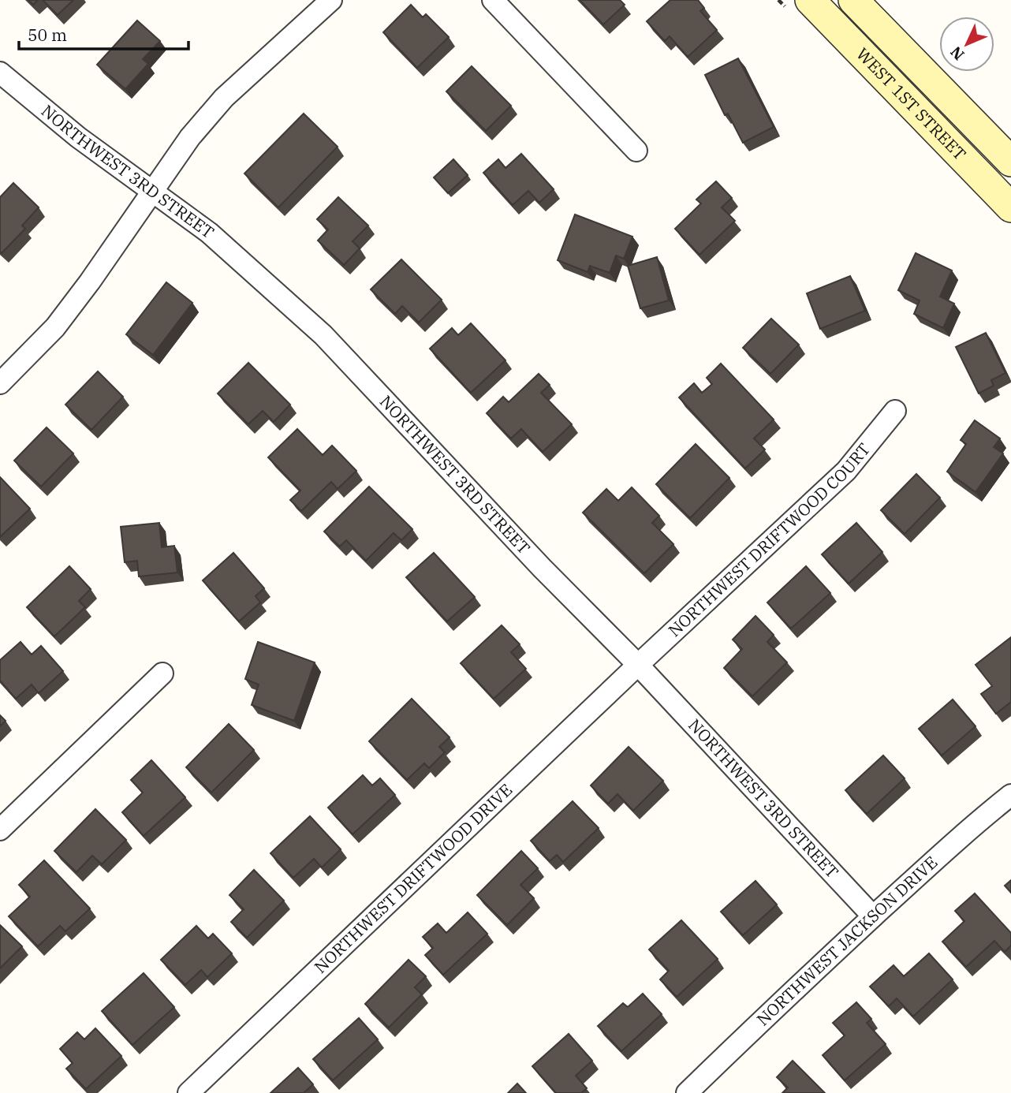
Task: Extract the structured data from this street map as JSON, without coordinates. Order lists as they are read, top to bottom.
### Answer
{
  "streets": {
    "main road": ["WEST 1ST STREET"],
    "street": [
      "NORTHWEST 3RD STREET",
      "NORTHWEST DRIFTWOOD COURT",
      "NORTHWEST DRIFTWOOD DRIVE",
      "NORTHWEST JACKSON DRIVE"
    ]
  },
  "crossings": [
    ["NORTHWEST 3RD STREET", "NORTHWEST DRIFTWOOD COURT"],
    ["NORTHWEST 3RD STREET", "NORTHWEST DRIFTWOOD DRIVE"],
    ["NORTHWEST 3RD STREET", "NORTHWEST JACKSON DRIVE"],
    ["NORTHWEST DRIFTWOOD COURT", "NORTHWEST DRIFTWOOD DRIVE"]
  ],
  "scale_bar": "50 m",
  "north": "bottom left"
}
